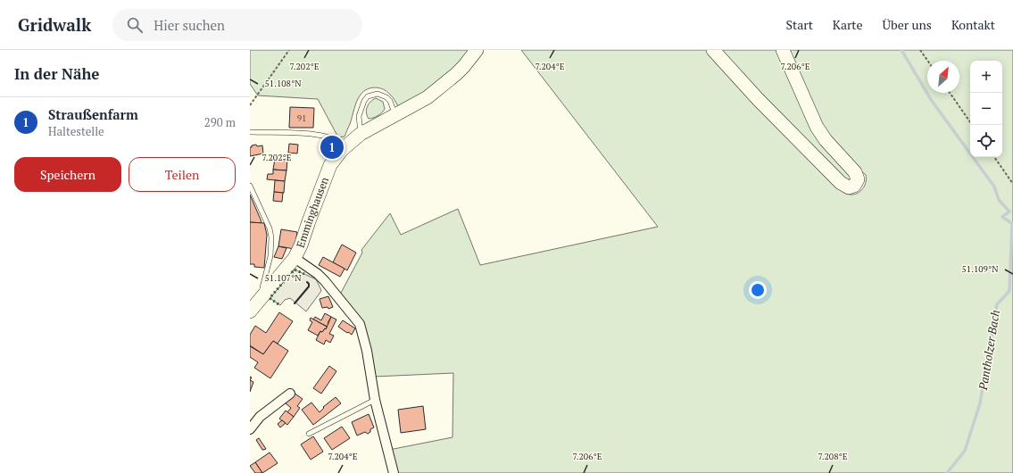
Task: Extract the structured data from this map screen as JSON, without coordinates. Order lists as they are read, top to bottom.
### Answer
{
  "streets": {
    "street": ["Emminghausen"]
  },
  "water": ["Pantholzer Bach"],
  "house_numbers": ["91"],
  "north": "top right",
  "page": {
    "header": "Gridwalk",
    "search": "Hier suchen",
    "nav": [
      "Start",
      "Karte",
      "Über uns",
      "Kontakt"
    ],
    "heading": "In der Nähe",
    "map_buttons": ["+", "−"],
    "list": [
      {
        "mark": "1",
        "name": "Straußenfarm",
        "note": "Haltestelle",
        "value": "290 m"
      }
    ],
    "pins": "1",
    "buttons": ["Speichern", "Teilen"]
  },
  "coordinates": [
    "7.202°E",
    "7.204°E",
    "7.206°E",
    "51.108°N",
    "51.109°N",
    "51.107°N",
    "7.208°E"
  ]
}
